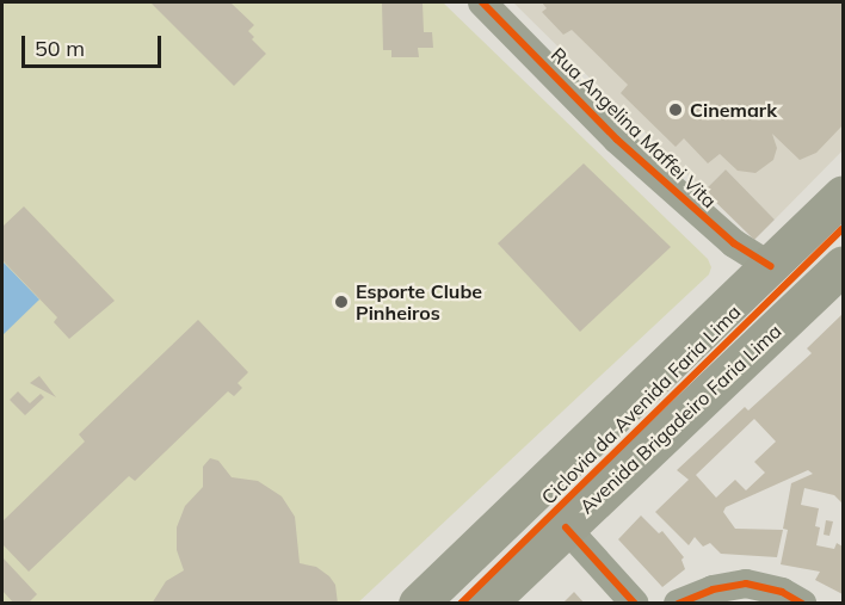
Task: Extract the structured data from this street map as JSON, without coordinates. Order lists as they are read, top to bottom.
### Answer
{
  "streets": {
    "highway": ["Avenida Brigadeiro Faria Lima"],
    "street": ["Rua Angelina Maffei Vita"],
    "cycle path": ["Ciclovia da Avenida Faria Lima"]
  },
  "places": ["Cinemark", "Esporte Clube Pinheiros"],
  "scale_bar": "50 m"
}
